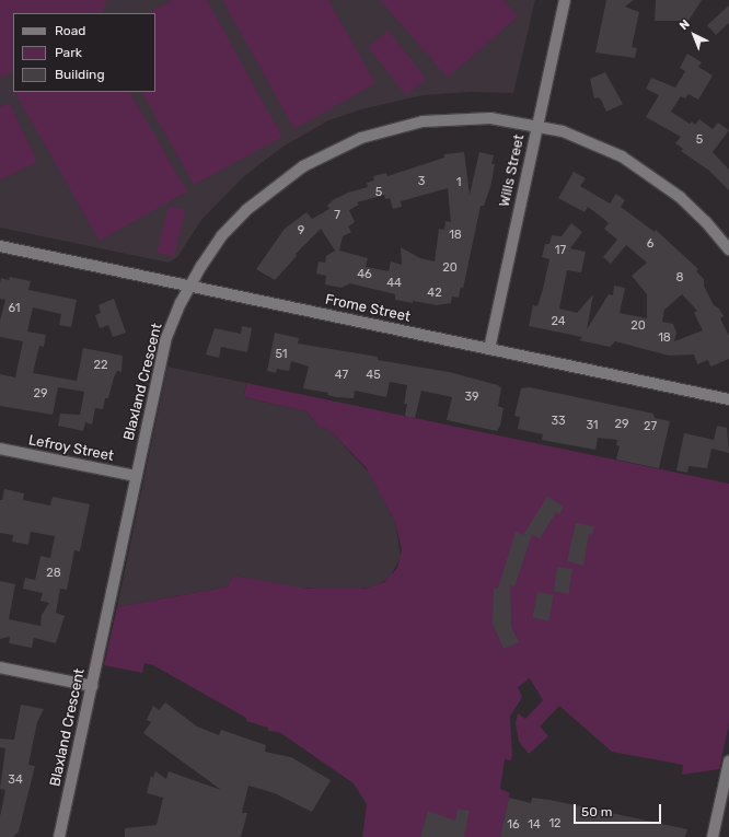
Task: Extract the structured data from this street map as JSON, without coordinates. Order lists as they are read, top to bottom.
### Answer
{
  "streets": {
    "street": [
      "Wills Street",
      "Frome Street",
      "Blaxland Crescent",
      "Lefroy Street"
    ]
  },
  "crossings": [
    ["Wills Street", "Frome Street"],
    ["Wills Street", "Blaxland Crescent"],
    ["Frome Street", "Blaxland Crescent"],
    ["Blaxland Crescent", "Lefroy Street"]
  ],
  "house_numbers": [
    "5",
    "3",
    "1",
    "5",
    "7",
    "9",
    "18",
    "6",
    "17",
    "20",
    "46",
    "8",
    "44",
    "42",
    "61",
    "24",
    "20",
    "18",
    "51",
    "22",
    "47",
    "45",
    "29",
    "39",
    "33",
    "29",
    "31",
    "27",
    "28",
    "34",
    "12",
    "16",
    "14"
  ],
  "legend": ["Road", "Park", "Building"],
  "scale_bar": "50 m",
  "north": "top left"
}
